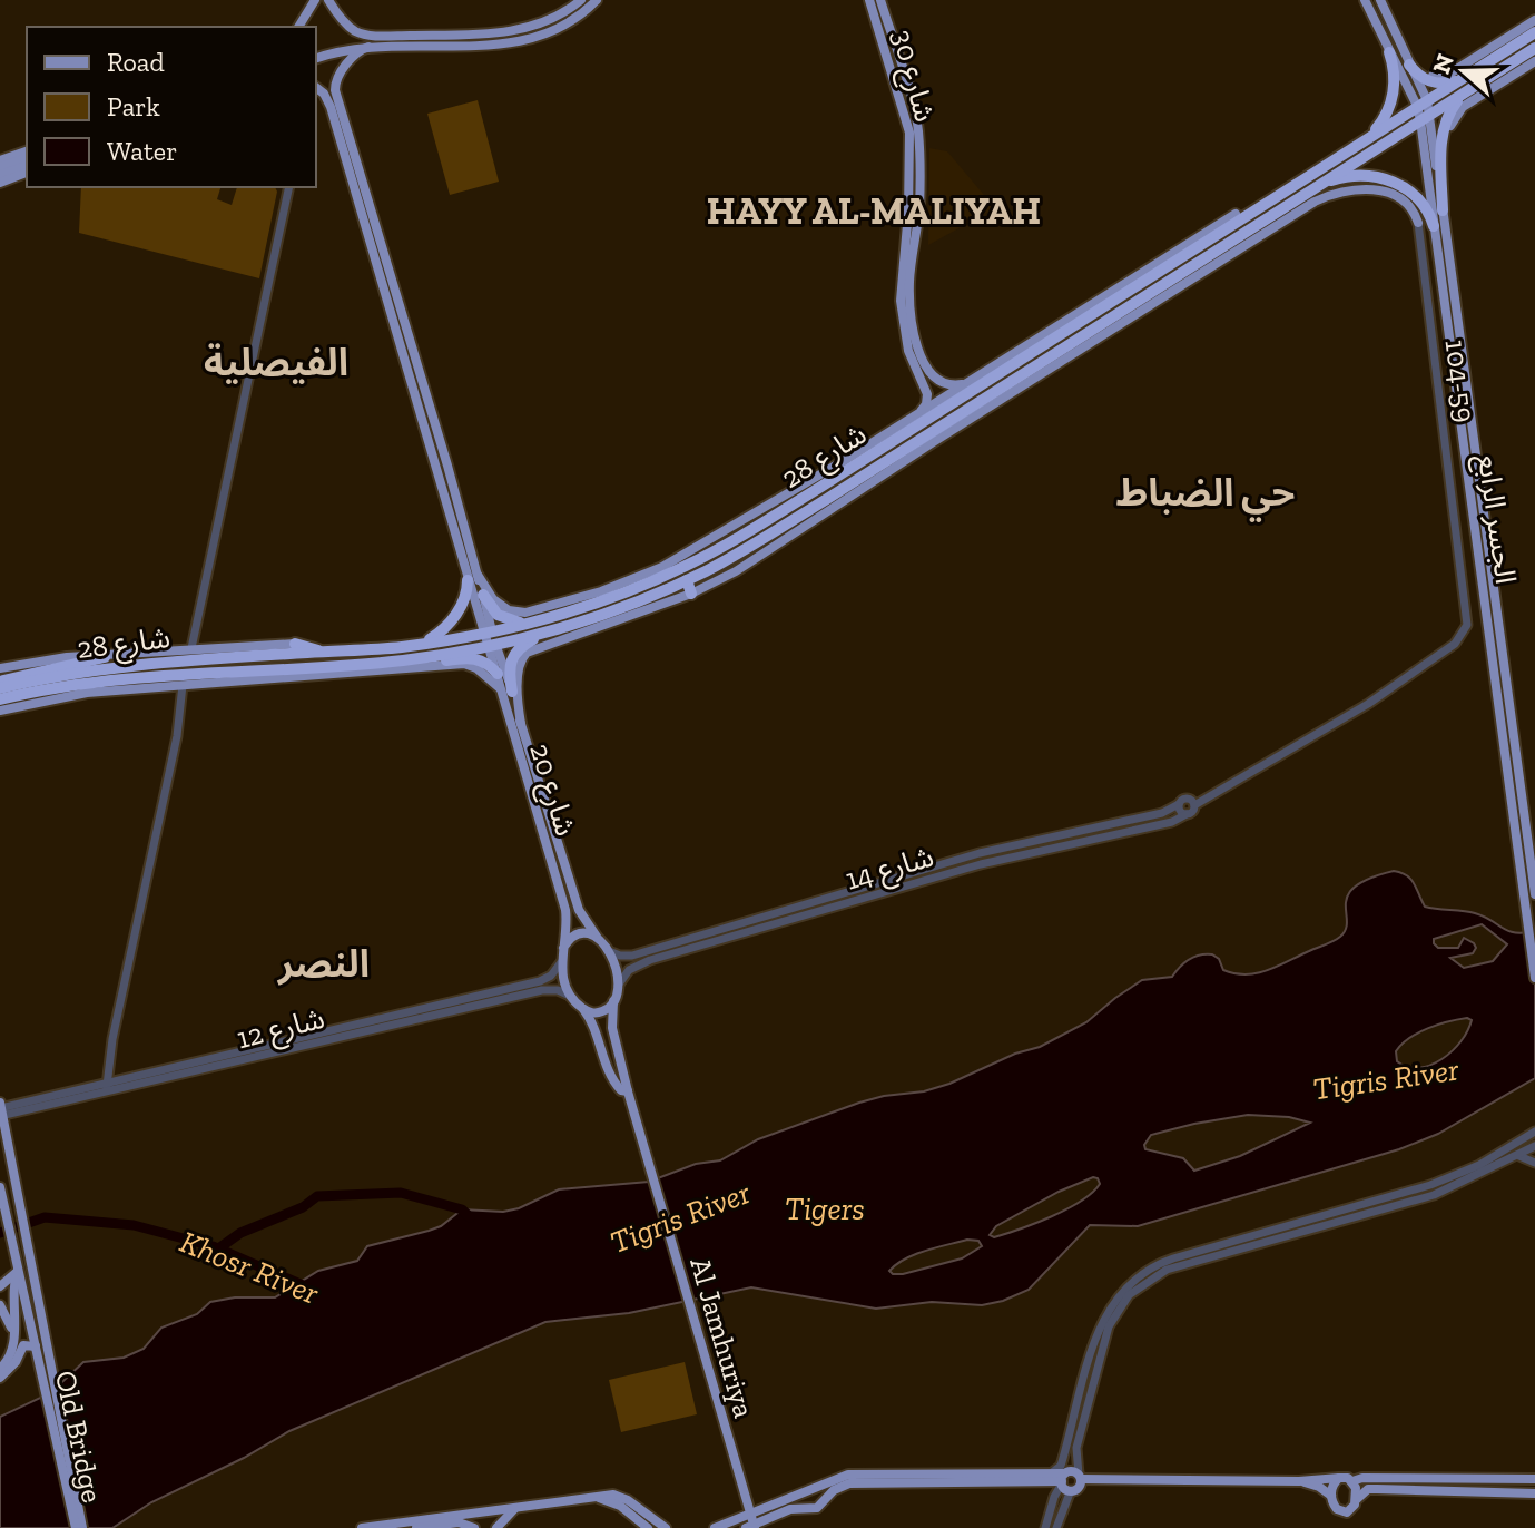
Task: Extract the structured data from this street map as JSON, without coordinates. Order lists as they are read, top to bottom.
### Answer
{
  "streets": {
    "highway": ["شارع 28"],
    "main road": [
      "شارع 30",
      "الجسر الرابع",
      "شارع 20",
      "Al Jamhuriya",
      "Old Bridge"
    ],
    "street": ["104-59", "شارع 14", "شارع 12"]
  },
  "crossings": [
    ["104-59", "شارع 14"],
    ["شارع 28", "الجسر الرابع"],
    ["شارع 28", "شارع 20"],
    ["شارع 20", "شارع 14"],
    ["شارع 20", "شارع 12"],
    ["شارع 20", "Al Jamhuriya"],
    ["شارع 14", "شارع 12"],
    ["شارع 14", "Al Jamhuriya"],
    ["شارع 12", "Al Jamhuriya"]
  ],
  "districts": [
    "HAYY AL-MALIYAH",
    "الفيصلية",
    "حي الضباط",
    "النصر"
  ],
  "water": ["Tigris River", "Tigers", "Khosr River"],
  "legend": ["Road", "Park", "Water"],
  "north": "left"
}
